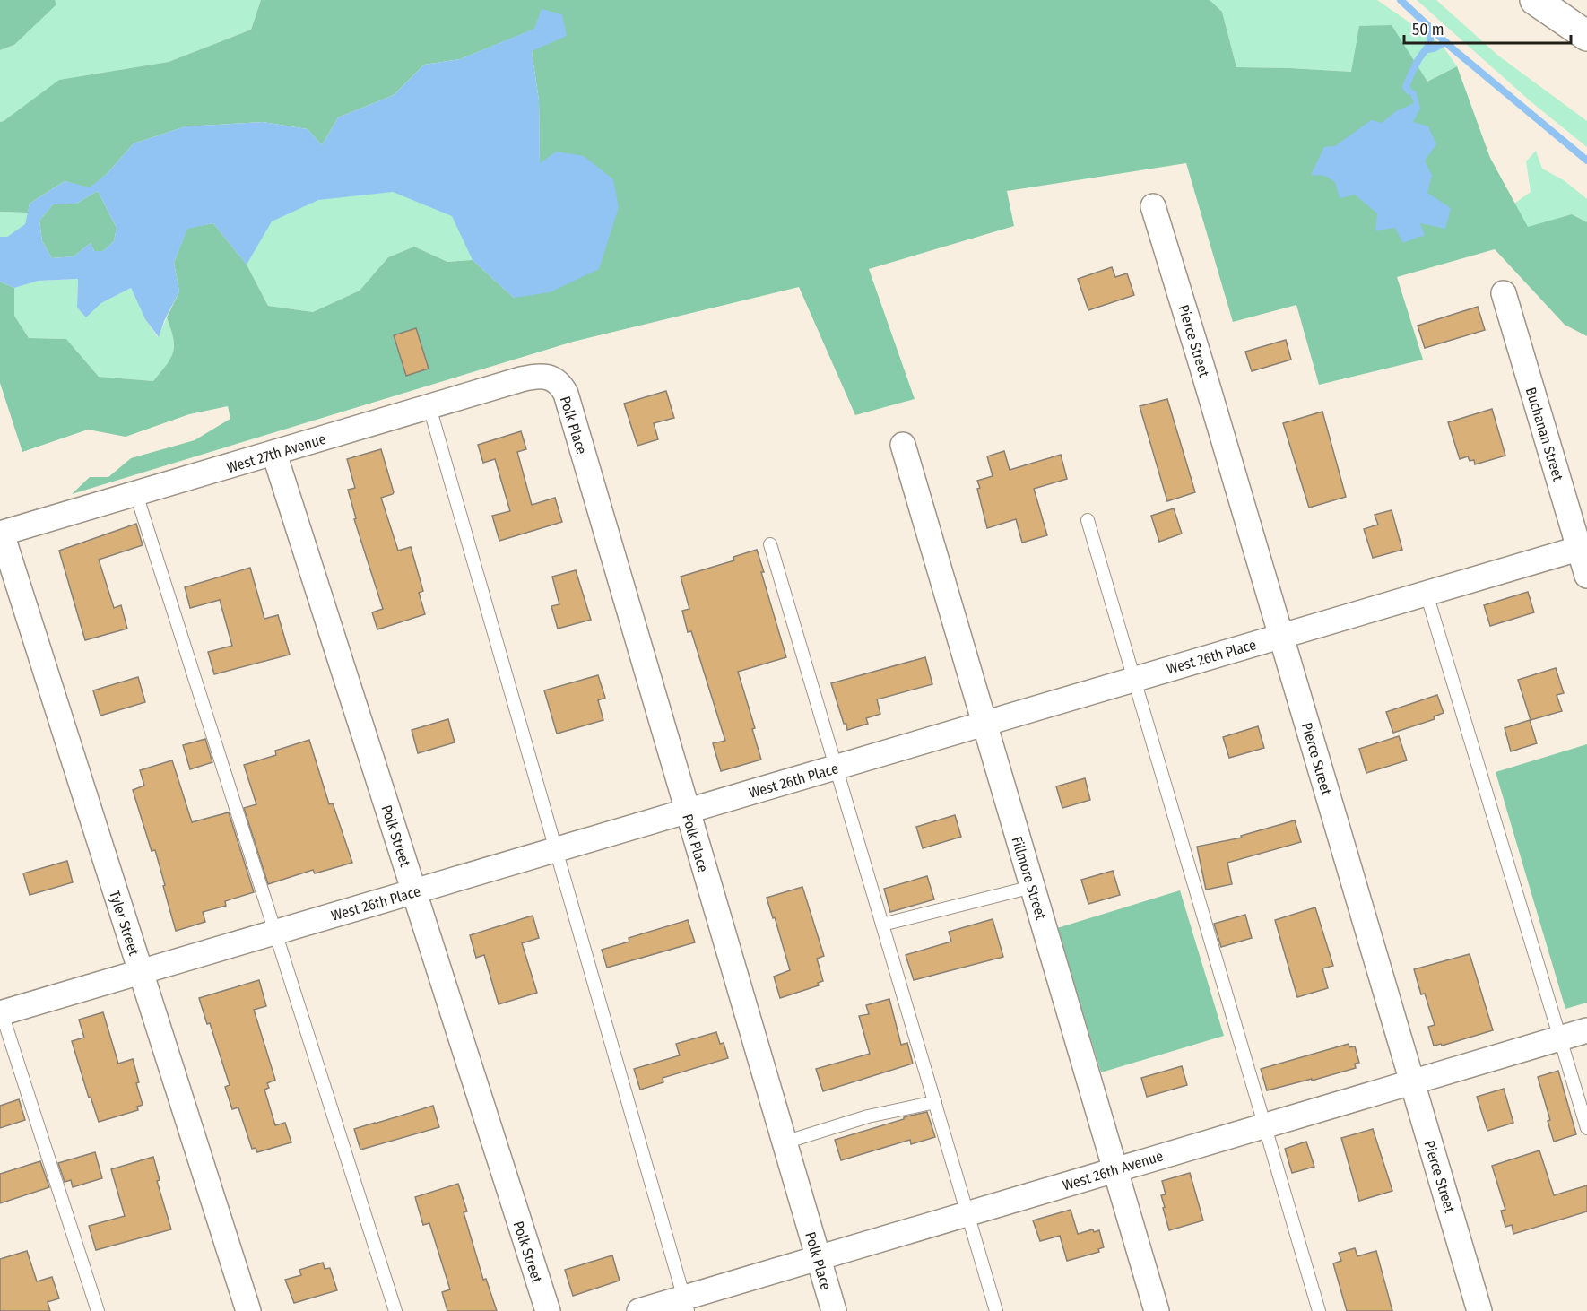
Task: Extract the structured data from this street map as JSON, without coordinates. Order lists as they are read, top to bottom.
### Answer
{
  "streets": {
    "street": [
      "Pierce Street",
      "Polk Place",
      "Buchanan Street",
      "West 27th Avenue",
      "West 26th Place",
      "Polk Street",
      "Fillmore Street",
      "Tyler Street",
      "West 26th Avenue"
    ]
  },
  "crossings": [
    ["Pierce Street", "West 26th Place"],
    ["Pierce Street", "West 26th Avenue"],
    ["Polk Place", "West 27th Avenue"],
    ["Polk Place", "West 26th Place"],
    ["Polk Place", "West 26th Avenue"],
    ["Buchanan Street", "West 26th Place"],
    ["West 27th Avenue", "Polk Street"],
    ["West 27th Avenue", "Tyler Street"],
    ["West 26th Place", "Polk Street"],
    ["West 26th Place", "Fillmore Street"],
    ["West 26th Place", "Tyler Street"],
    ["Fillmore Street", "West 26th Avenue"]
  ],
  "scale_bar": "50 m"
}
